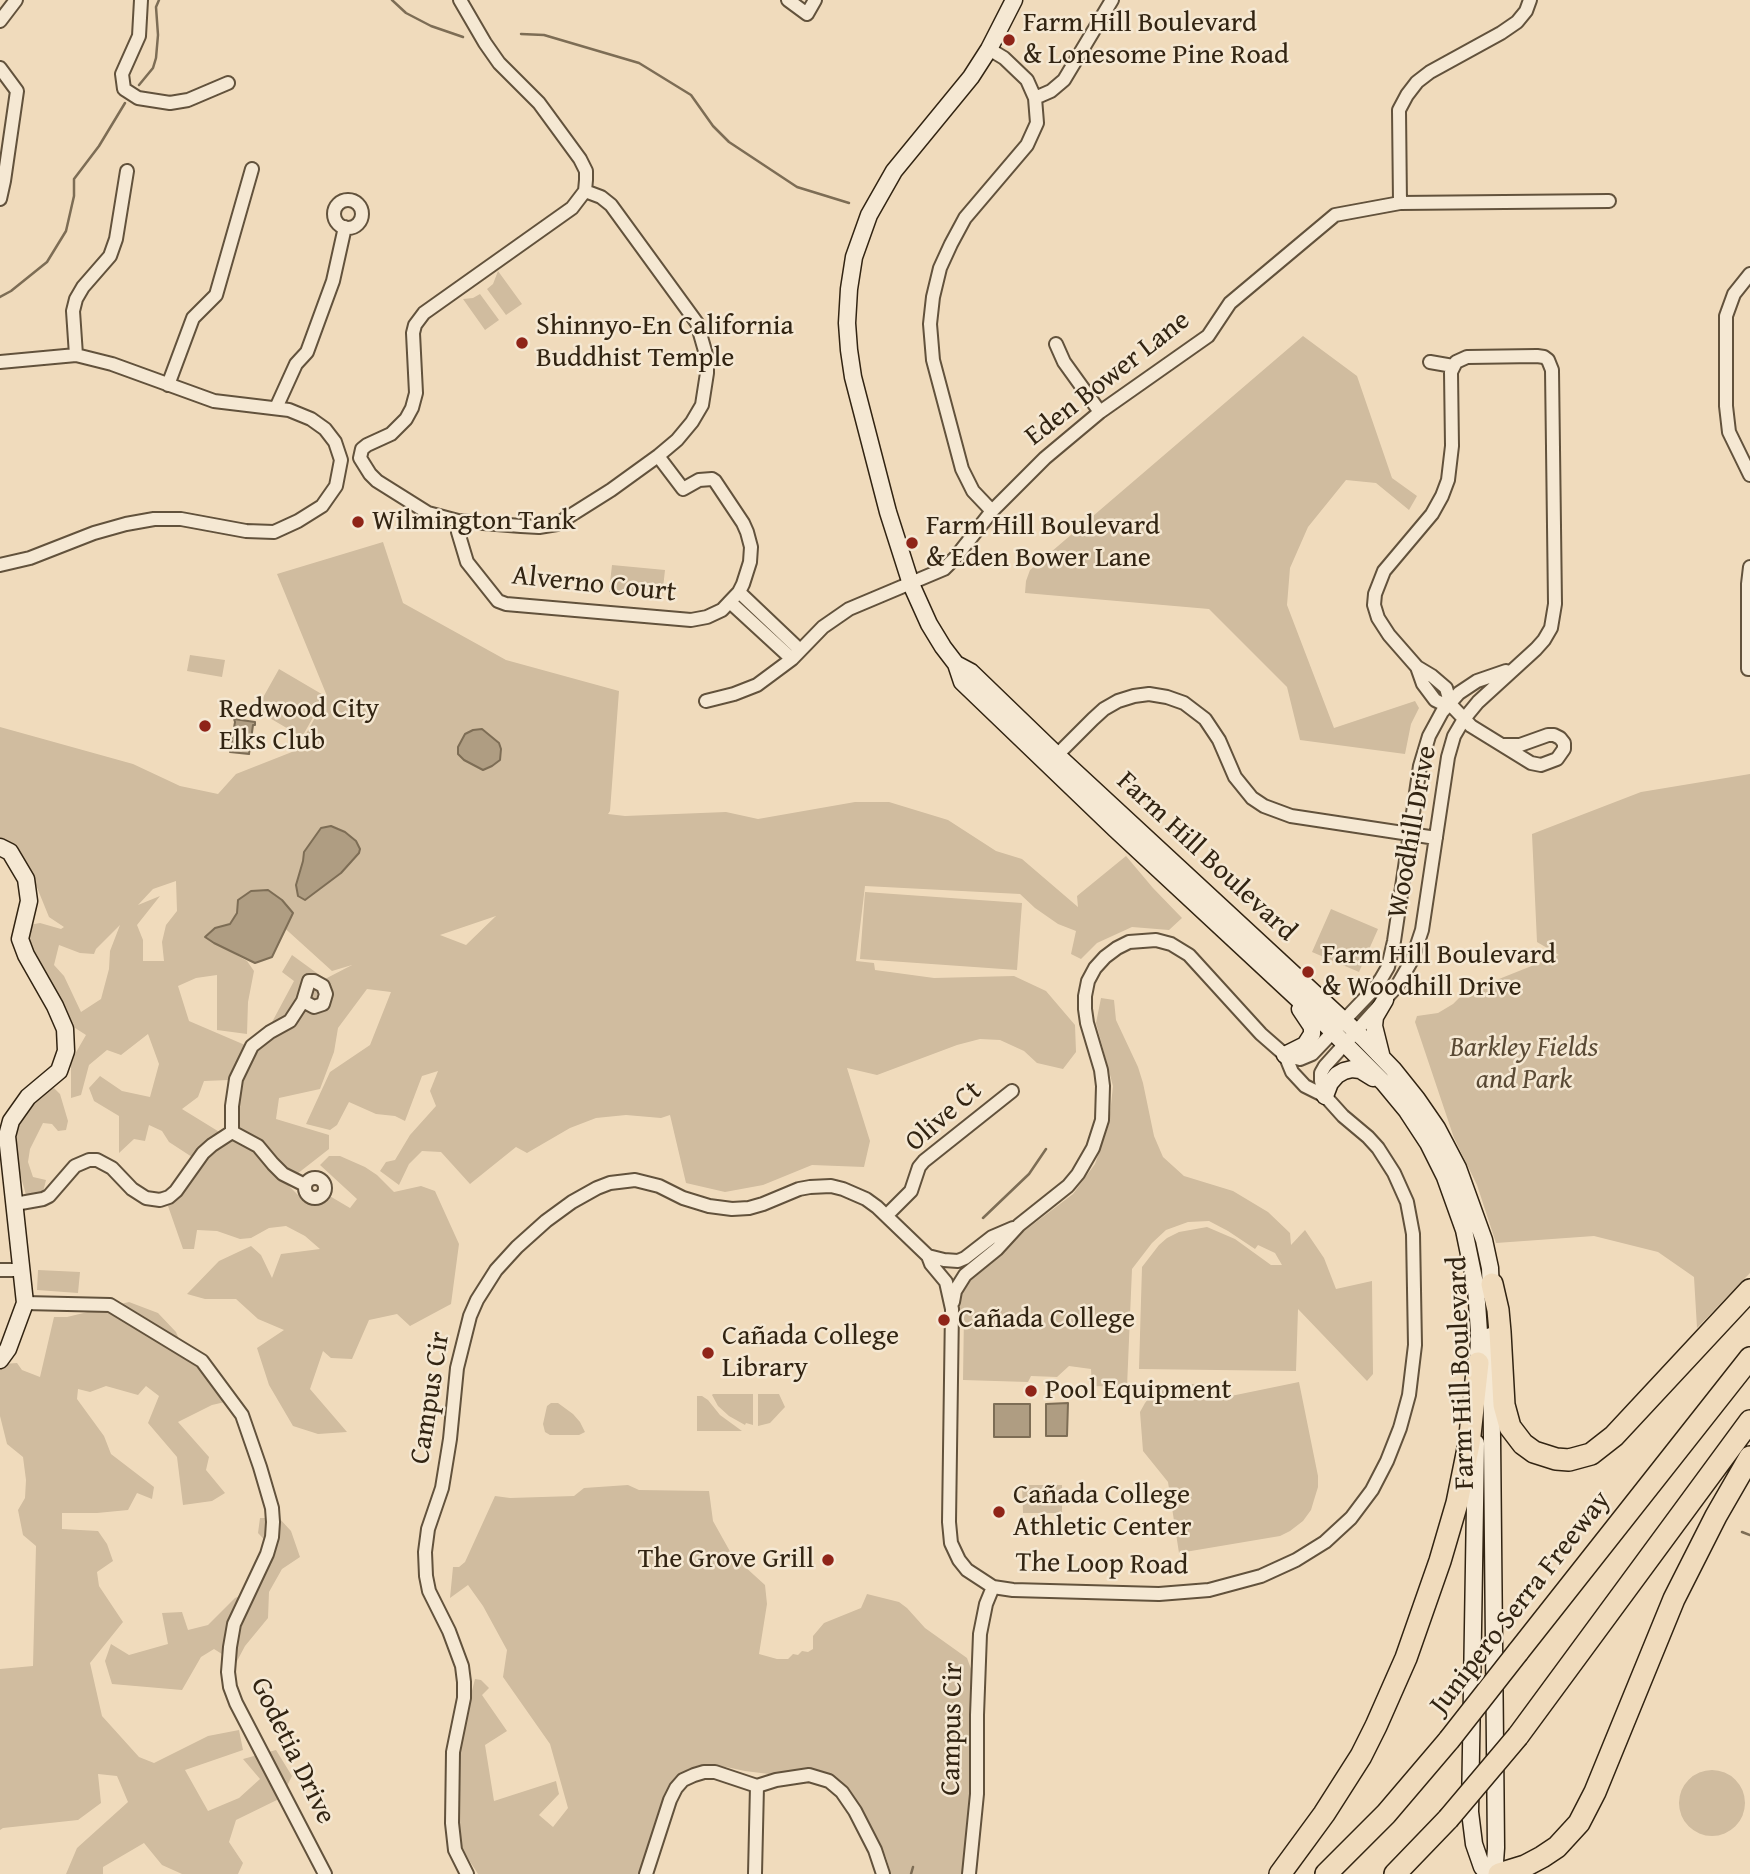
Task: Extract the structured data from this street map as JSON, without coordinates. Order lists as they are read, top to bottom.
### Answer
{
  "streets": {
    "highway": ["Junipero Serra Freeway"],
    "main road": ["Farm Hill Boulevard"],
    "street": [
      "Eden Bower Lane",
      "Alverno Court",
      "Woodhill Drive",
      "Olive Ct",
      "Campus Cir",
      "The Loop Road",
      "Godetia Drive"
    ]
  },
  "crossings": [
    ["Eden Bower Lane", "Farm Hill Boulevard"],
    ["Woodhill Drive", "Farm Hill Boulevard"],
    ["Olive Ct", "Campus Cir"],
    ["Campus Cir", "The Loop Road"]
  ],
  "parks": ["Barkley Fields and Park"],
  "places": [
    "Farm Hill Boulevard & Lonesome Pine Road",
    "Shinnyo-En California Buddhist Temple",
    "Wilmington Tank",
    "Farm Hill Boulevard & Eden Bower Lane",
    "Redwood City Elks Club",
    "Farm Hill Boulevard & Woodhill Drive",
    "Cañada College",
    "Cañada College Library",
    "Pool Equipment",
    "Cañada College Athletic Center",
    "The Grove Grill"
  ]
}
